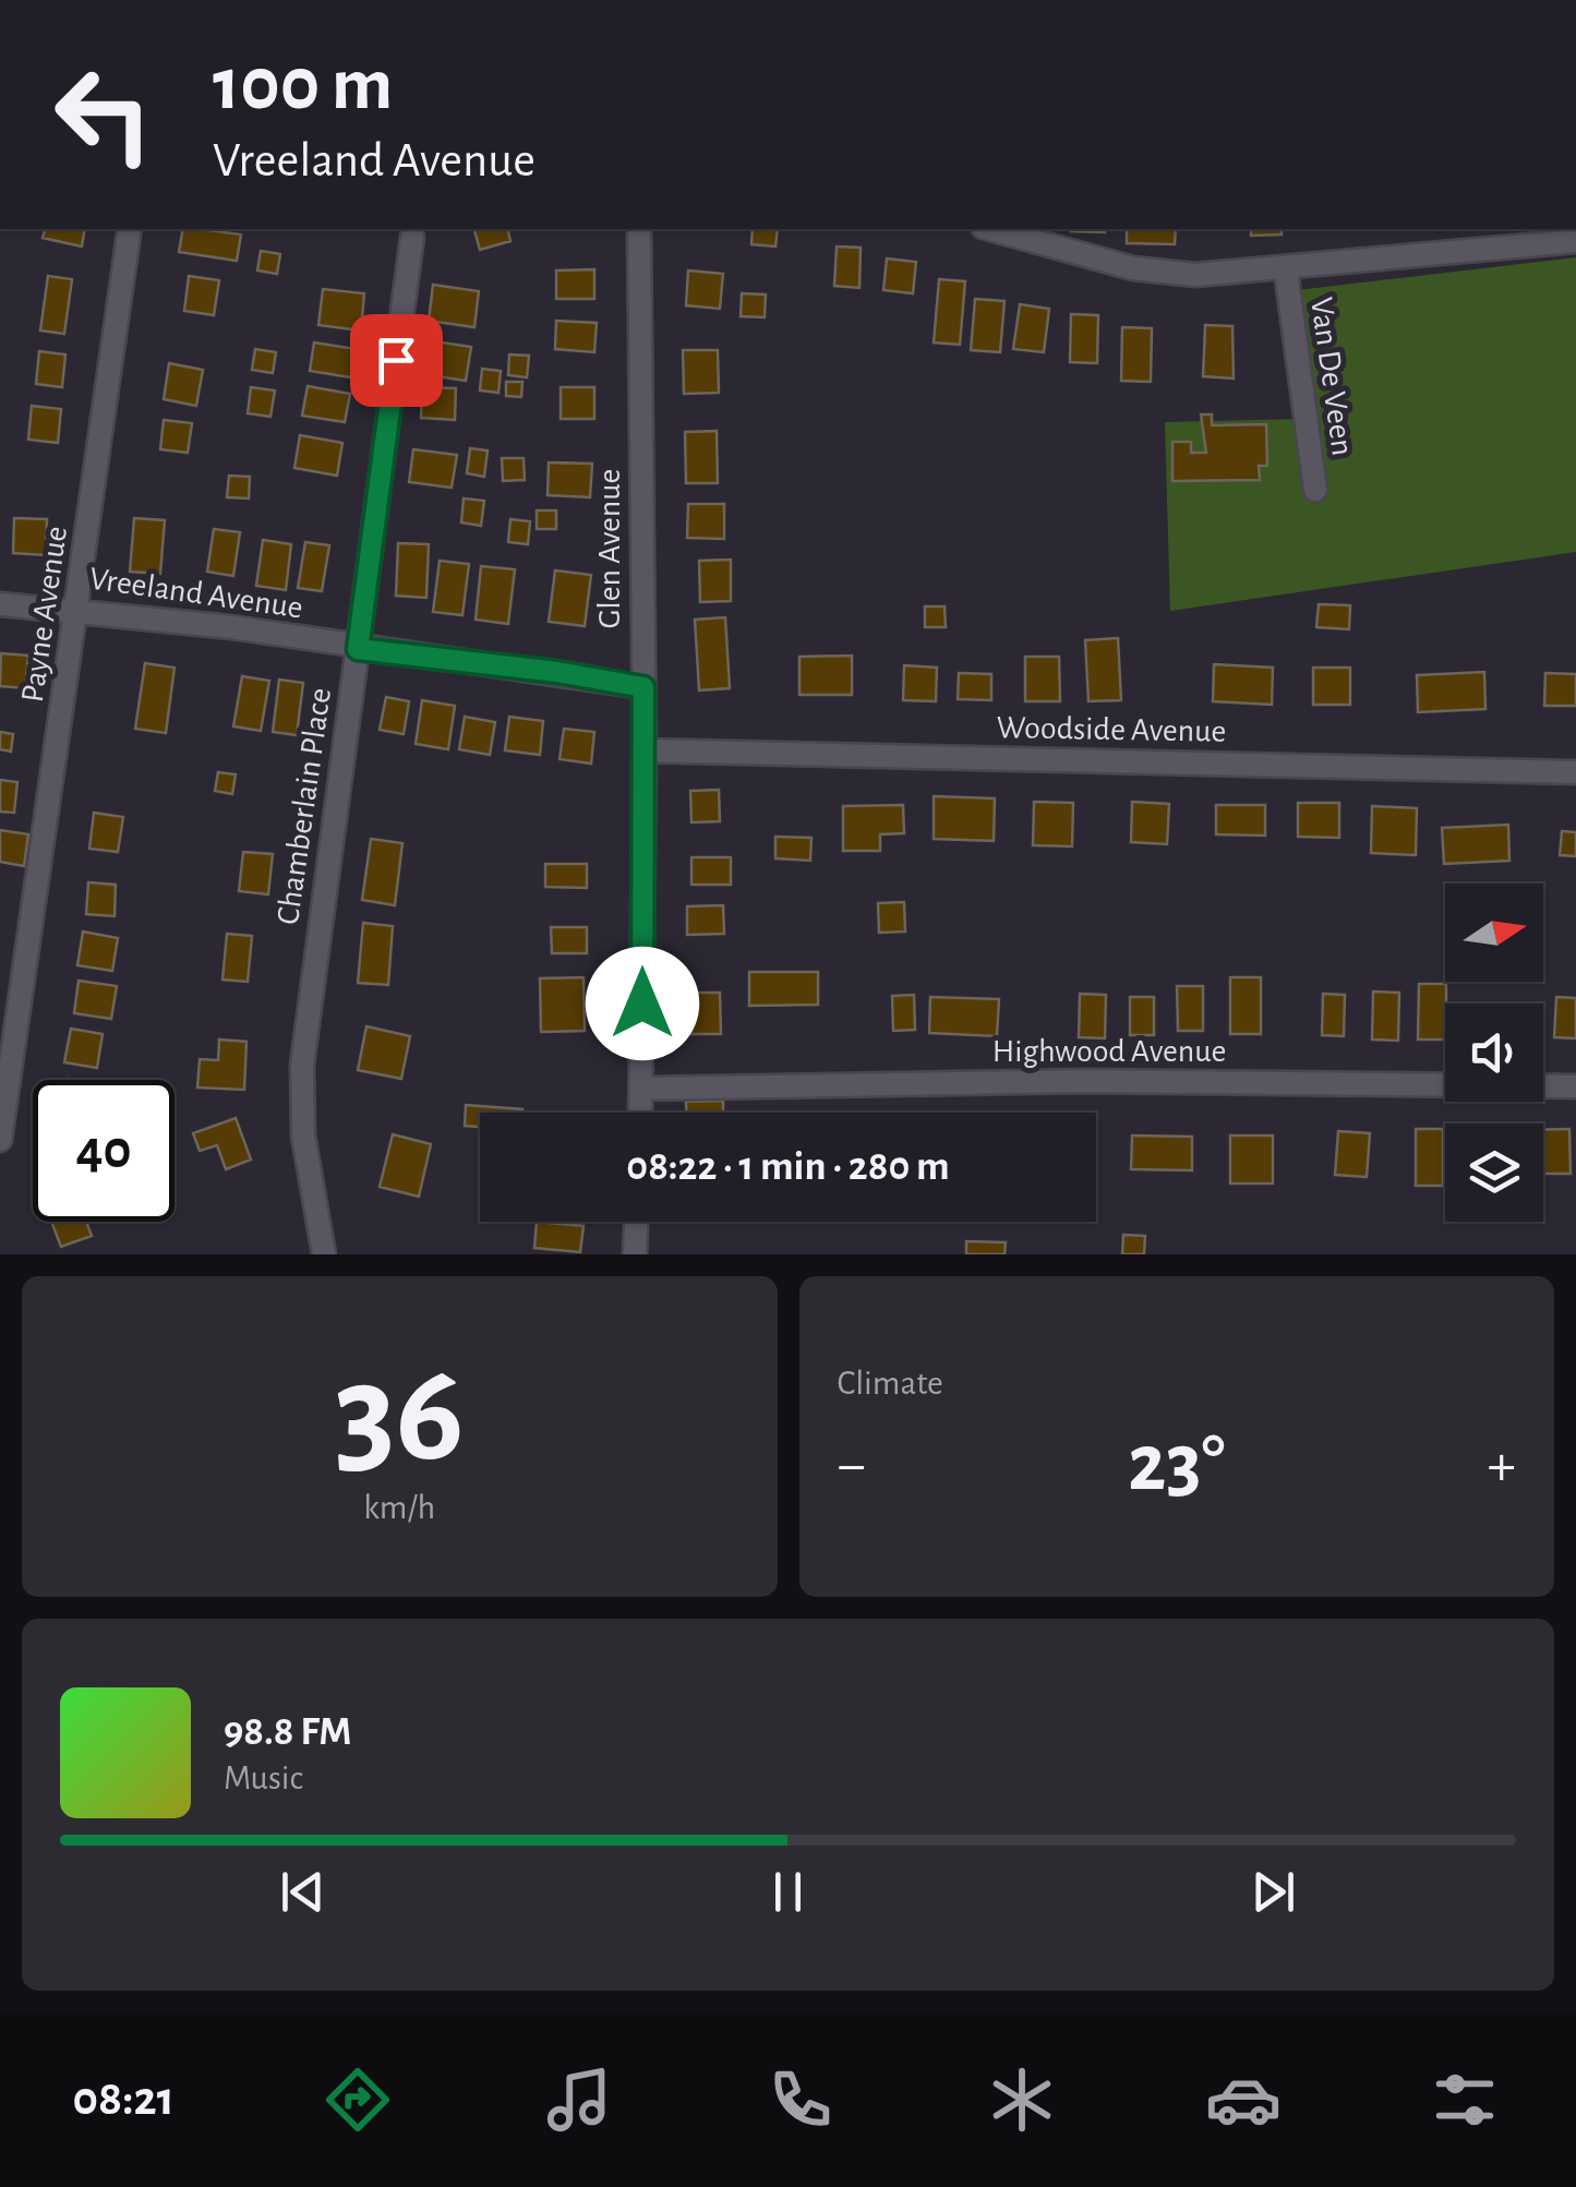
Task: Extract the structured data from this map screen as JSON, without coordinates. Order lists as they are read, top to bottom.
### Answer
{
  "streets": {
    "street": [
      "Van De Veen",
      "Glen Avenue",
      "Vreeland Avenue",
      "Payne Avenue",
      "Woodside Avenue",
      "Chamberlain Place",
      "Highwood Avenue"
    ]
  },
  "crossings": [
    ["Glen Avenue", "Vreeland Avenue"],
    ["Glen Avenue", "Woodside Avenue"],
    ["Glen Avenue", "Highwood Avenue"],
    ["Vreeland Avenue", "Payne Avenue"],
    ["Vreeland Avenue", "Chamberlain Place"]
  ],
  "north": "right",
  "page": {
    "turn": ["100 m", "Vreeland Avenue"],
    "limit": "40",
    "trip": "08:22 · 1 min · 280 m",
    "tile": [
      ["36", "km/h"],
      "Climate"
    ],
    "heat": ["−", "23°", "+"],
    "song": ["98.8 FM", "Music"],
    "tabs": "08:21"
  }
}
